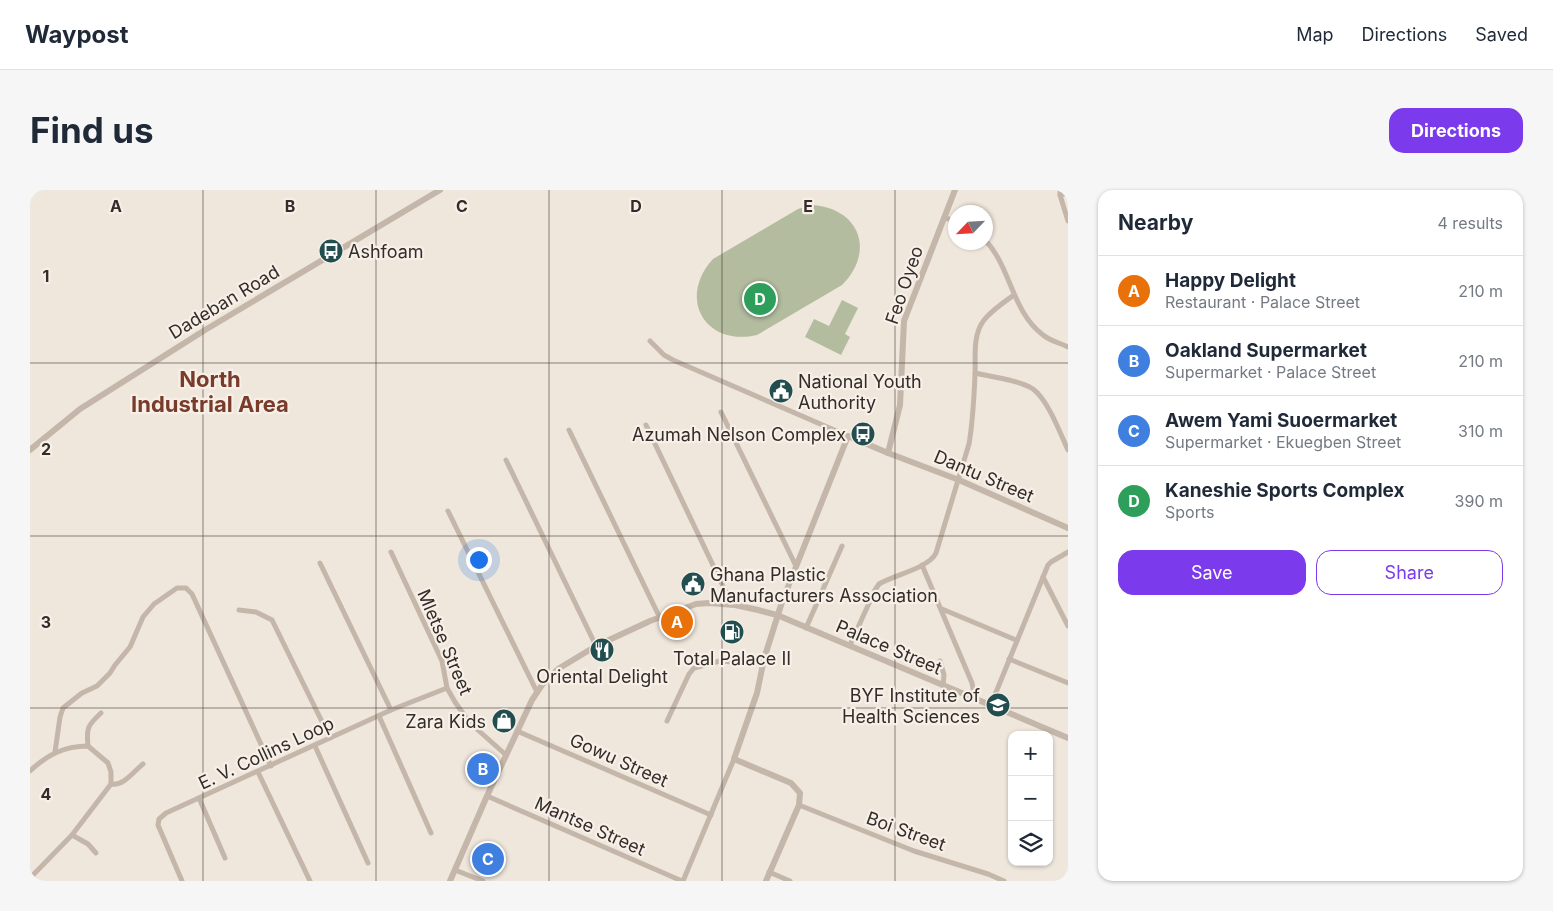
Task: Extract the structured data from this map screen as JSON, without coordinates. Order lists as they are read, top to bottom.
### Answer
{
  "streets": {
    "street": [
      "Feo Oyeo",
      "Dadeban Road",
      "Dantu Street",
      "Mletse Street",
      "Palace Street",
      "E. V. Collins Loop",
      "Gowu Street",
      "Mantse Street",
      "Boi Street"
    ]
  },
  "crossings": [
    ["Feo Oyeo", "Dantu Street"],
    ["Mletse Street", "Palace Street"],
    ["Mletse Street", "E. V. Collins Loop"],
    ["Palace Street", "Gowu Street"],
    ["Palace Street", "Mantse Street"]
  ],
  "districts": ["North Industrial Area"],
  "places": {
    "bus stop": ["Ashfoam", "Azumah Nelson Complex"],
    "public building": ["National Youth Authority", "Ghana Plastic Manufacturers Association"],
    "fuel station": ["Total Palace II"],
    "restaurant": ["Oriental Delight"],
    "school or university": ["BYF Institute of Health Sciences"],
    "shop": ["Zara Kids"]
  },
  "north": "bottom left",
  "page": {
    "header": "Waypost",
    "nav": ["Map", "Directions", "Saved"],
    "buttons": [
      "Directions",
      ["Save", "Share"]
    ],
    "title": "Find us",
    "heading": ["Nearby", "4 results"],
    "list": [
      {
        "mark": "A",
        "name": "Happy Delight",
        "note": "Restaurant · Palace Street",
        "value": "210 m"
      },
      {
        "mark": "B",
        "name": "Oakland Supermarket",
        "note": "Supermarket · Palace Street",
        "value": "210 m"
      },
      {
        "mark": "C",
        "name": "Awem Yami Suoermarket",
        "note": "Supermarket · Ekuegben Street",
        "value": "310 m"
      },
      {
        "mark": "D",
        "name": "Kaneshie Sports Complex",
        "note": "Sports",
        "value": "390 m"
      }
    ],
    "pins": [
      "D",
      "A",
      "B",
      "C"
    ],
    "map_buttons": ["+", "−"]
  },
  "grid": {
    "columns": [
      "A",
      "B",
      "C",
      "D",
      "E"
    ],
    "rows": [
      "1",
      "2",
      "3",
      "4"
    ]
  }
}
